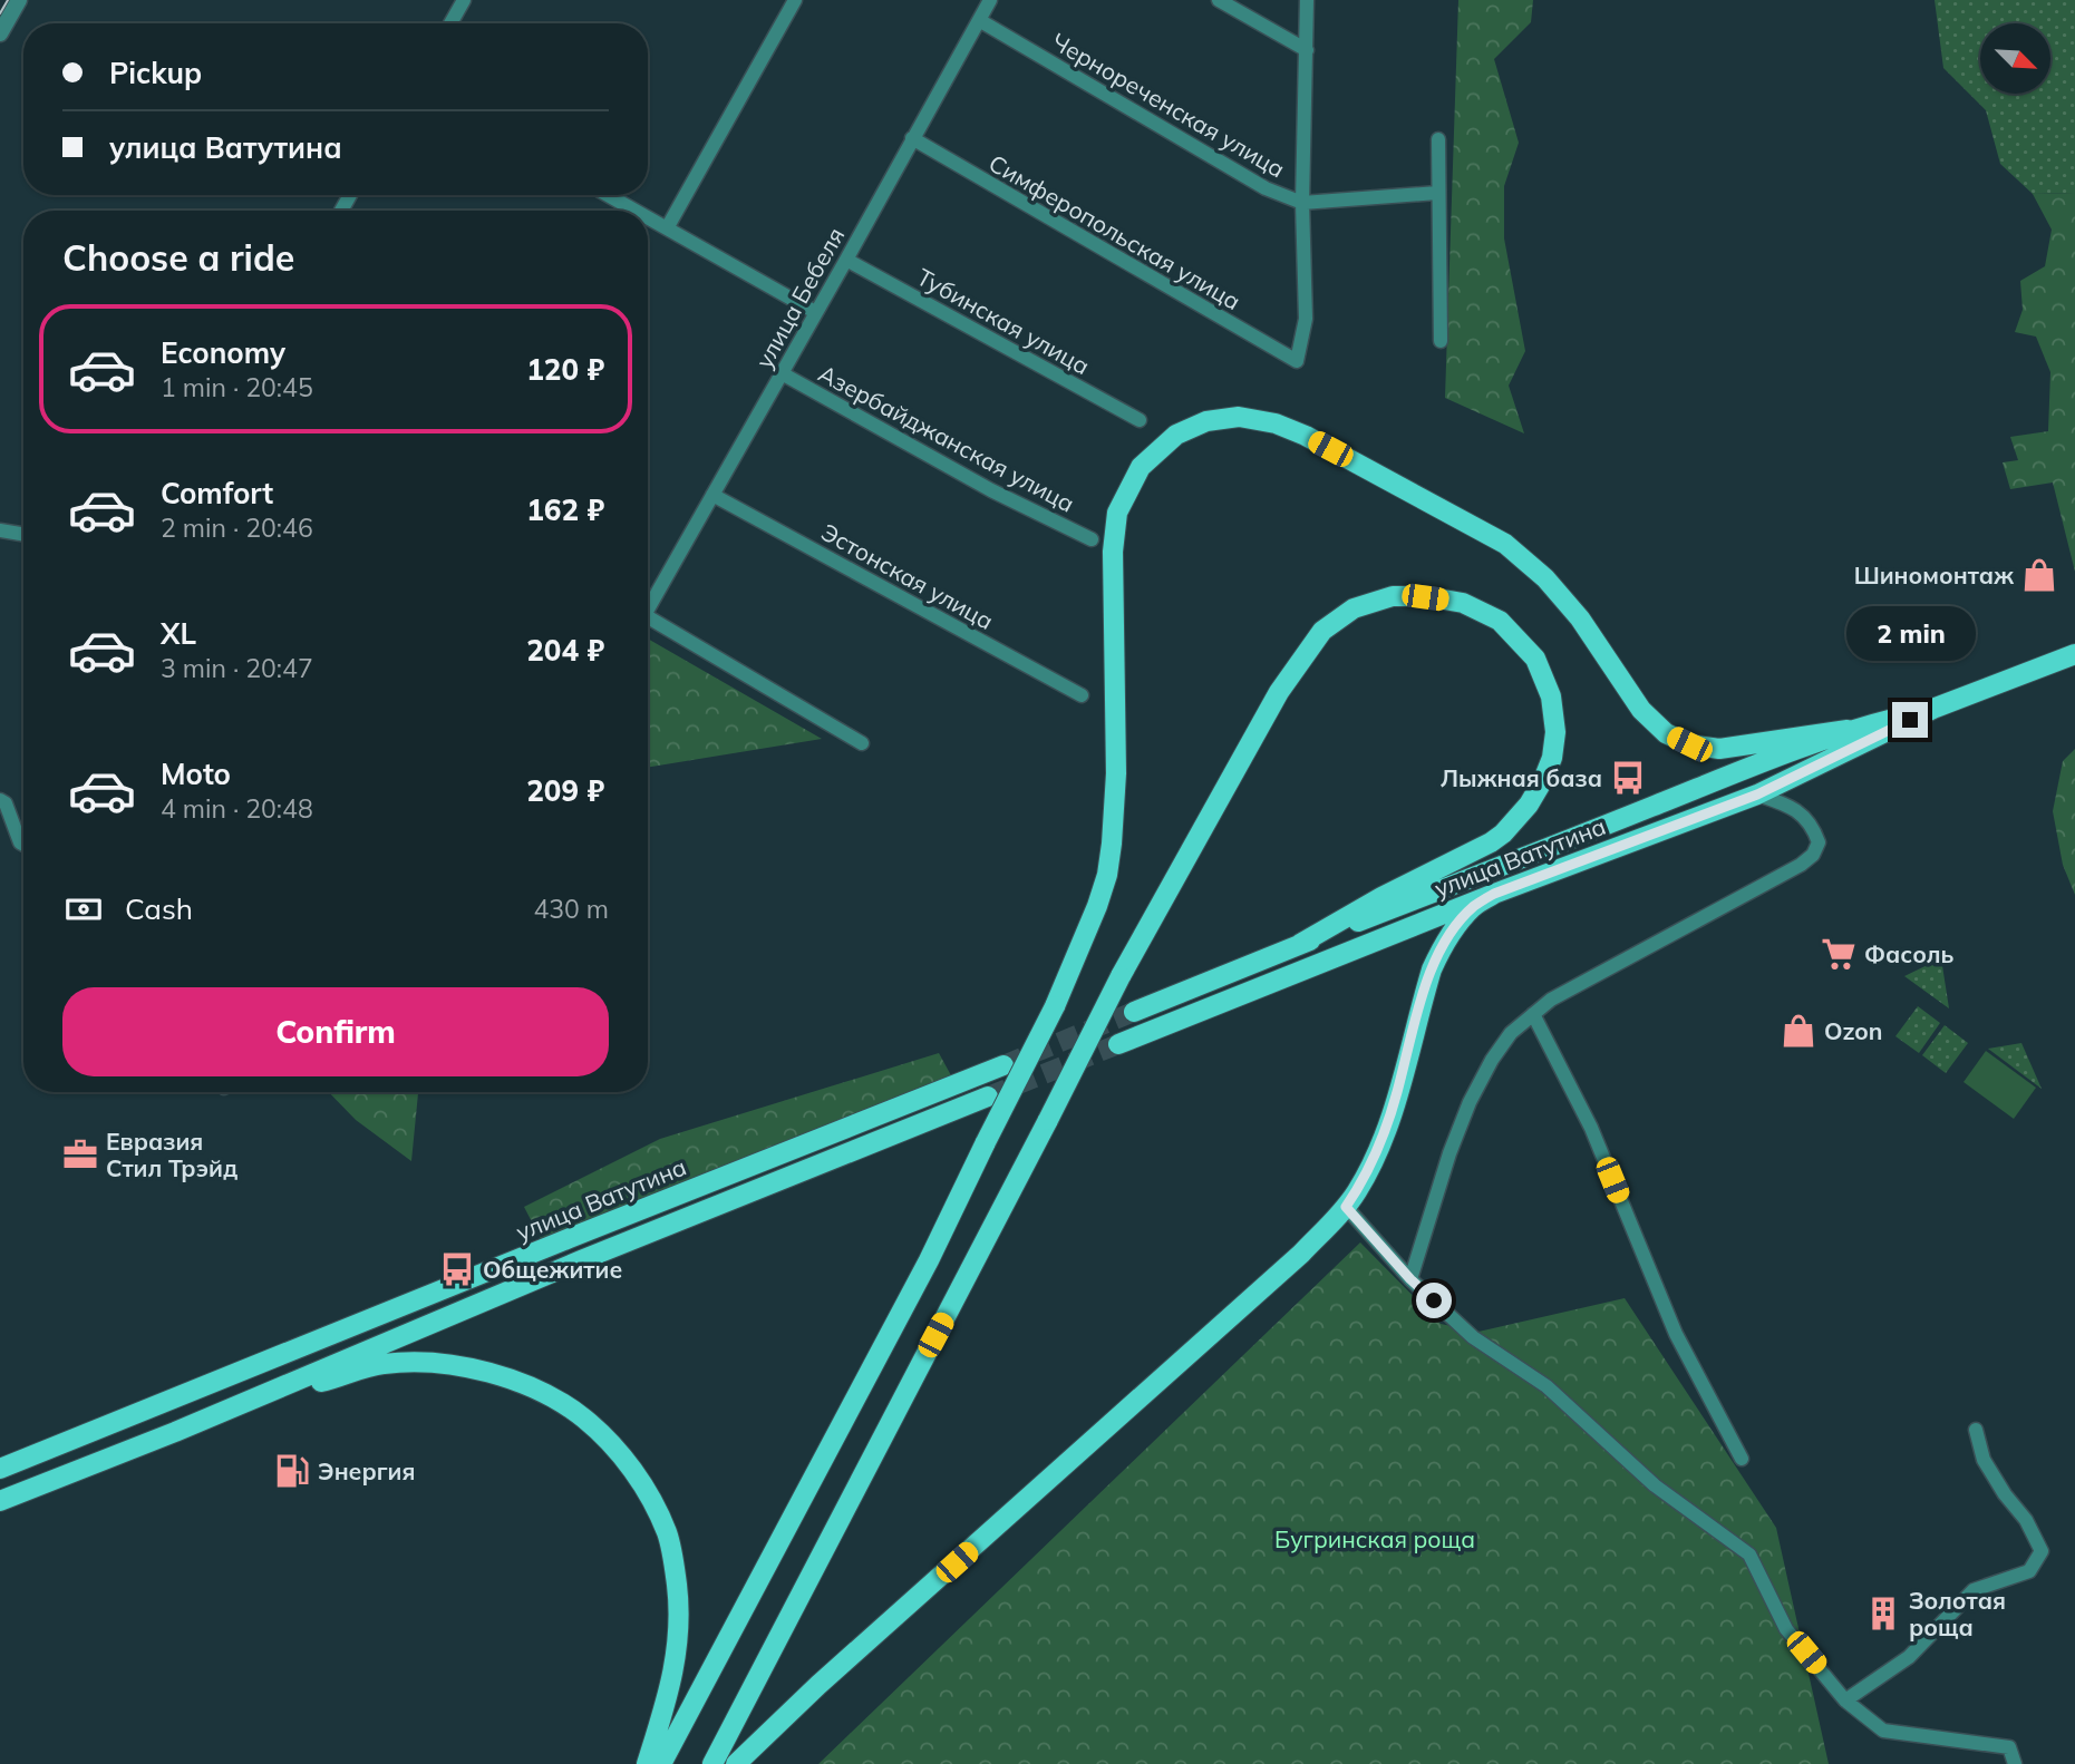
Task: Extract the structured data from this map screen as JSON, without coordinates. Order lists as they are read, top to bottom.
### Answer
{
  "streets": {
    "main road": ["улица Ватутина"],
    "street": [
      "Чернореченская улица",
      "Симферопольская улица",
      "улица Бебеля",
      "Тубинская улица",
      "Азербайджанская улица",
      "Эстонская улица"
    ]
  },
  "crossings": [
    ["Чернореченская улица", "Симферопольская улица"],
    ["Чернореченская улица", "улица Бебеля"],
    ["Симферопольская улица", "улица Бебеля"],
    ["улица Бебеля", "Тубинская улица"],
    ["улица Бебеля", "Азербайджанская улица"],
    ["улица Бебеля", "Эстонская улица"]
  ],
  "parks": ["Бугринская роща"],
  "places": {
    "shop": ["Шиномонтаж", "Ozon"],
    "bus stop": ["Лыжная база", "Общежитие"],
    "supermarket": ["Фасоль"],
    "office": ["Евразия Стил Трэйд"],
    "fuel station": ["Энергия"],
    "building": ["Золотая роща"]
  },
  "north": "bottom right",
  "page": {
    "banner": ["Pickup", "улица Ватутина"],
    "heading": "Choose a ride",
    "list": [
      {
        "name": "Economy",
        "note": "1 min · 20:45",
        "value": "120 ₽"
      },
      {
        "name": "Comfort",
        "note": "2 min · 20:46",
        "value": "162 ₽"
      },
      {
        "name": "XL",
        "note": "3 min · 20:47",
        "value": "204 ₽"
      },
      {
        "name": "Moto",
        "note": "4 min · 20:48",
        "value": "209 ₽"
      }
    ],
    "bubble": "2 min",
    "pay": ["Cash", "430 m"],
    "buttons": "Confirm"
  }
}
